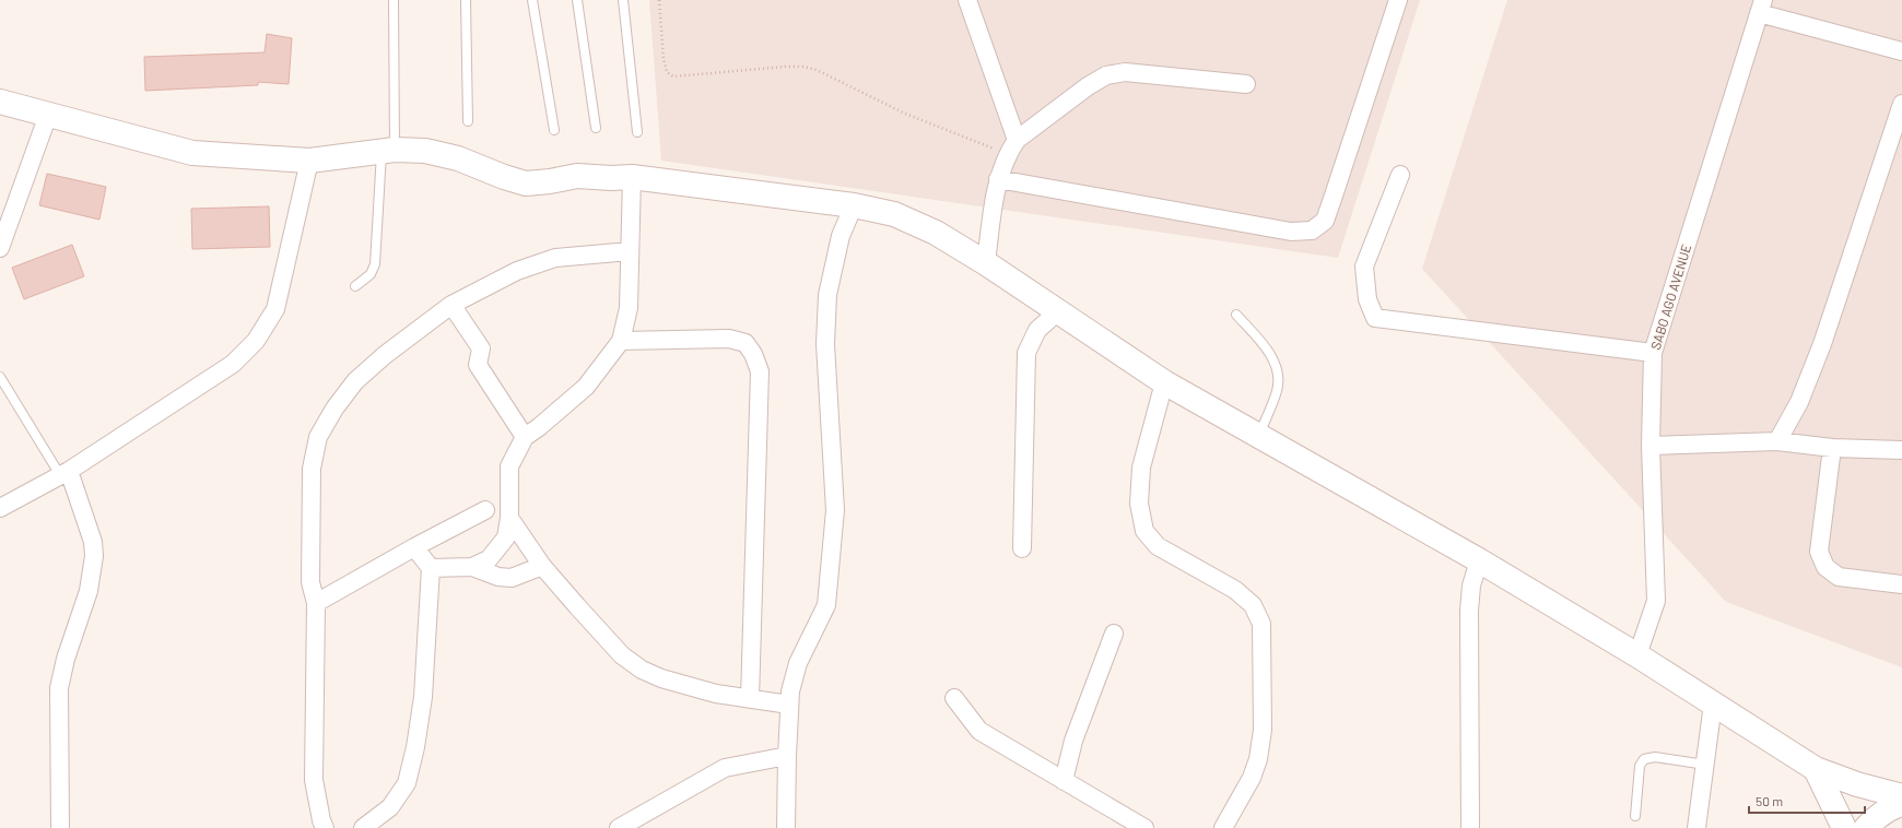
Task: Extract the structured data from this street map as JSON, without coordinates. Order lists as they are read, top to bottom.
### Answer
{
  "streets": {
    "street": ["SABO AGO AVENUE"]
  },
  "scale_bar": "50 m"
}
